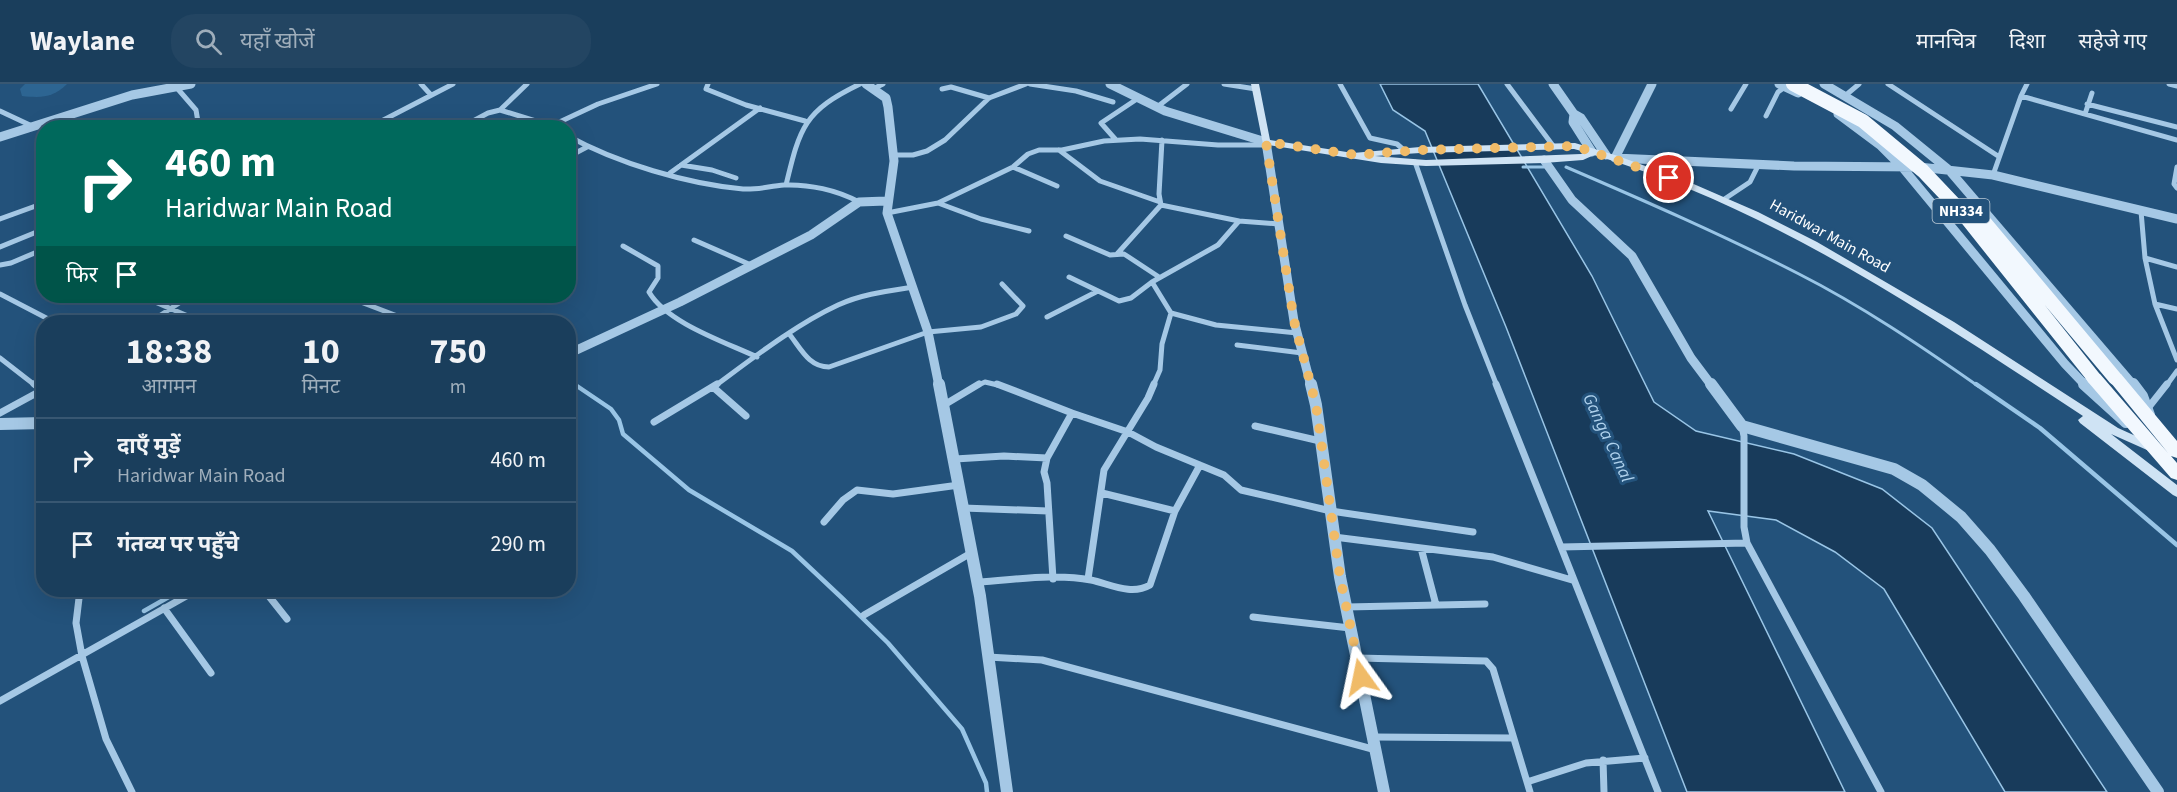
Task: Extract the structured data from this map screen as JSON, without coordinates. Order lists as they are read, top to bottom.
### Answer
{
  "streets": {
    "highway": ["NH334"],
    "main road": ["Haridwar Main Road"]
  },
  "crossings": [
    ["NH334", "Haridwar Main Road"]
  ],
  "water": ["Ganga Canal"],
  "page": {
    "header": "Waylane",
    "search": "यहाँ खोजें",
    "nav": ["मानचित्र", "दिशा", "सहेजे गए"],
    "turn": ["460 m", "Haridwar Main Road"],
    "then": "फिर",
    "eta": [
      "18:38",
      "आगमन",
      "10",
      "मिनट",
      "750",
      "m"
    ],
    "list": [
      {
        "name": "दाएँ मुड़ें",
        "note": "Haridwar Main Road",
        "value": "460 m"
      },
      {
        "name": "गंतव्य पर पहुँचे",
        "value": "290 m"
      }
    ]
  }
}
